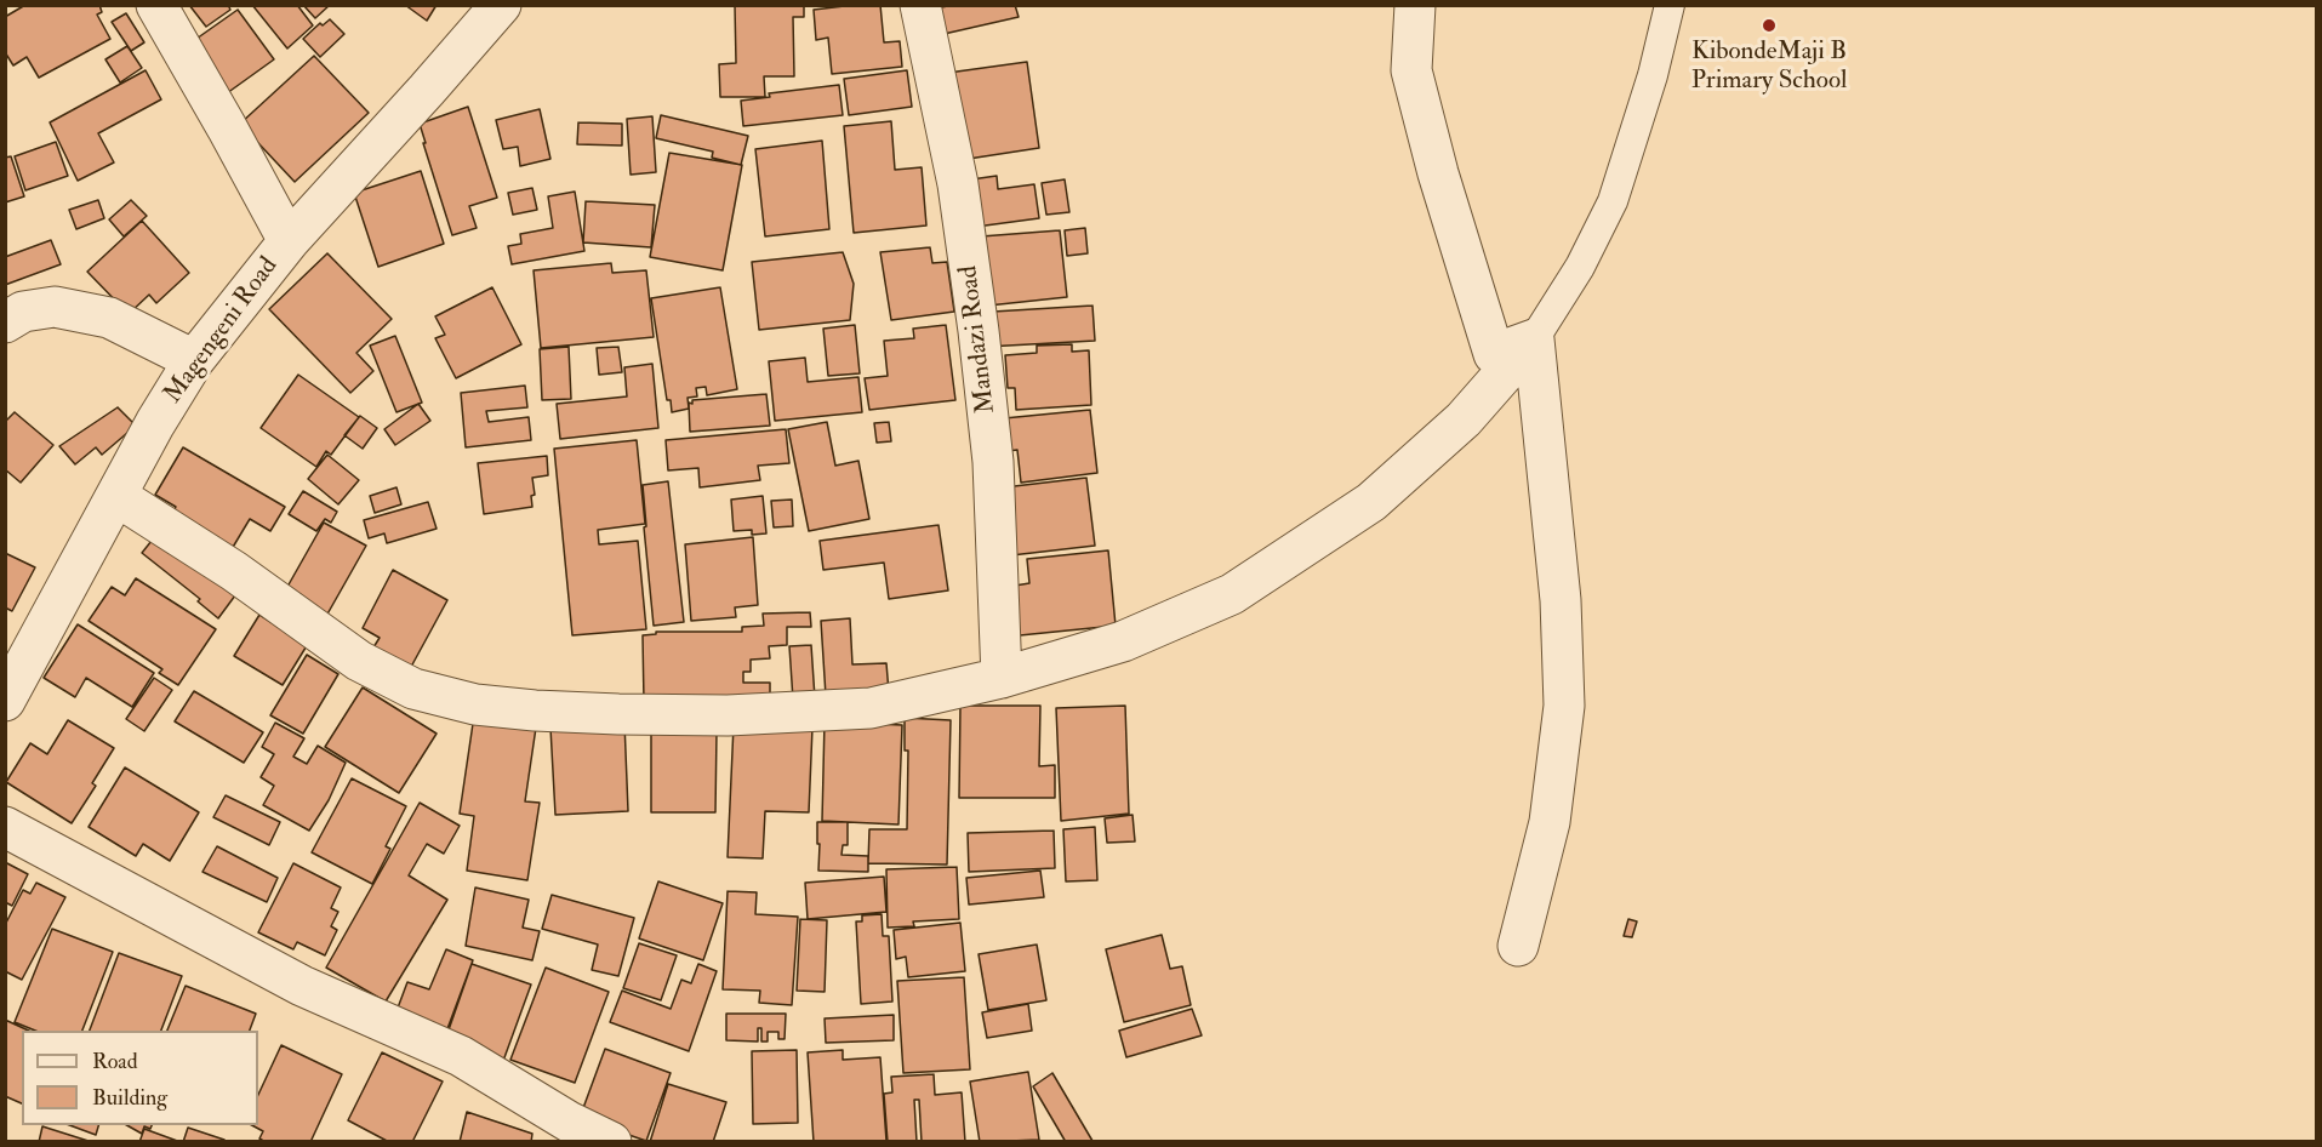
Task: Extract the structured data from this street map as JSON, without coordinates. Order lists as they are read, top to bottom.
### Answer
{
  "streets": {
    "street": ["Magengeni Road", "Mandazi Road"]
  },
  "places": ["KibondeMaji B Primary School"],
  "legend": ["Road", "Building"]
}
